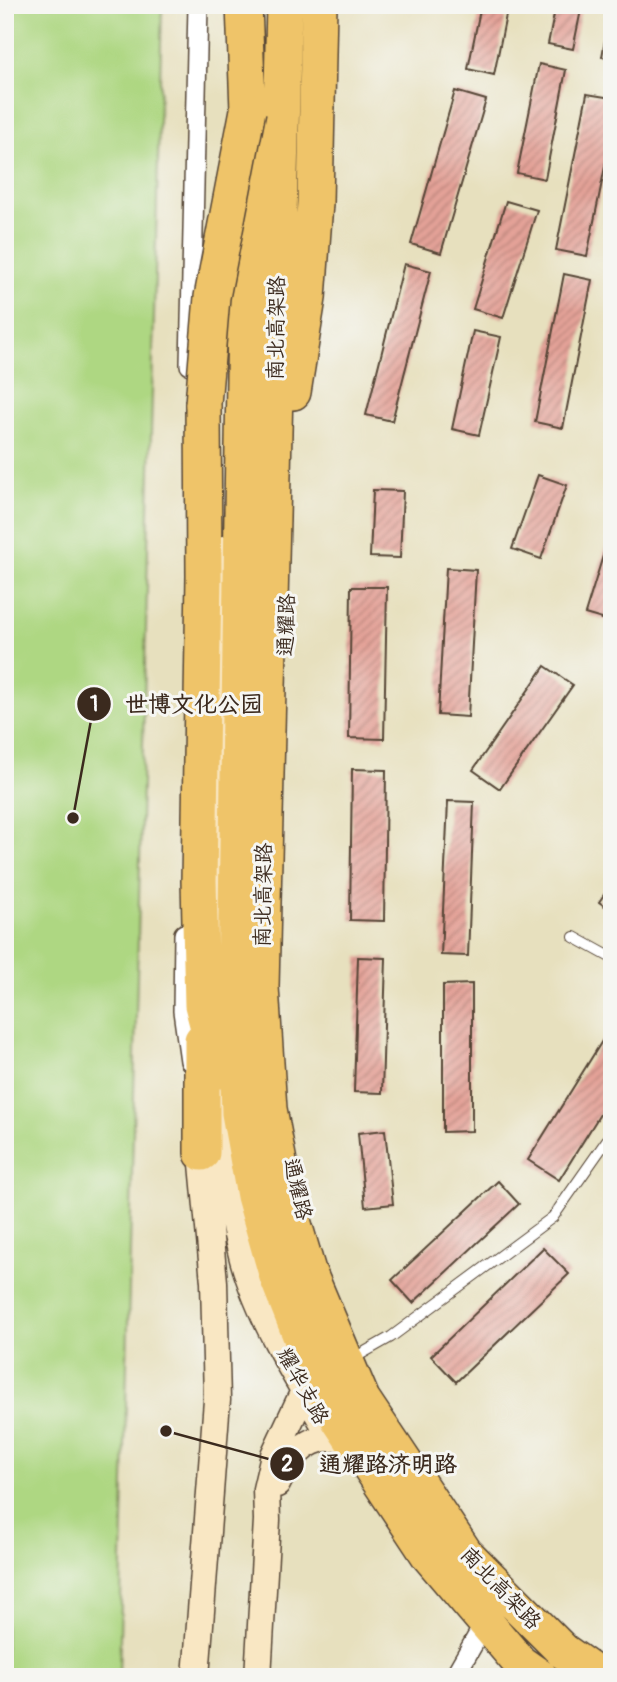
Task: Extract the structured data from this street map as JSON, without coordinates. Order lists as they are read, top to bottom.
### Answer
{
  "streets": {
    "highway": ["南北高架路"],
    "street": ["通耀路", "耀华支路"]
  },
  "crossings": [
    ["南北高架路", "耀华支路"]
  ],
  "places": ["世博文化公园", "通耀路济明路"]
}
